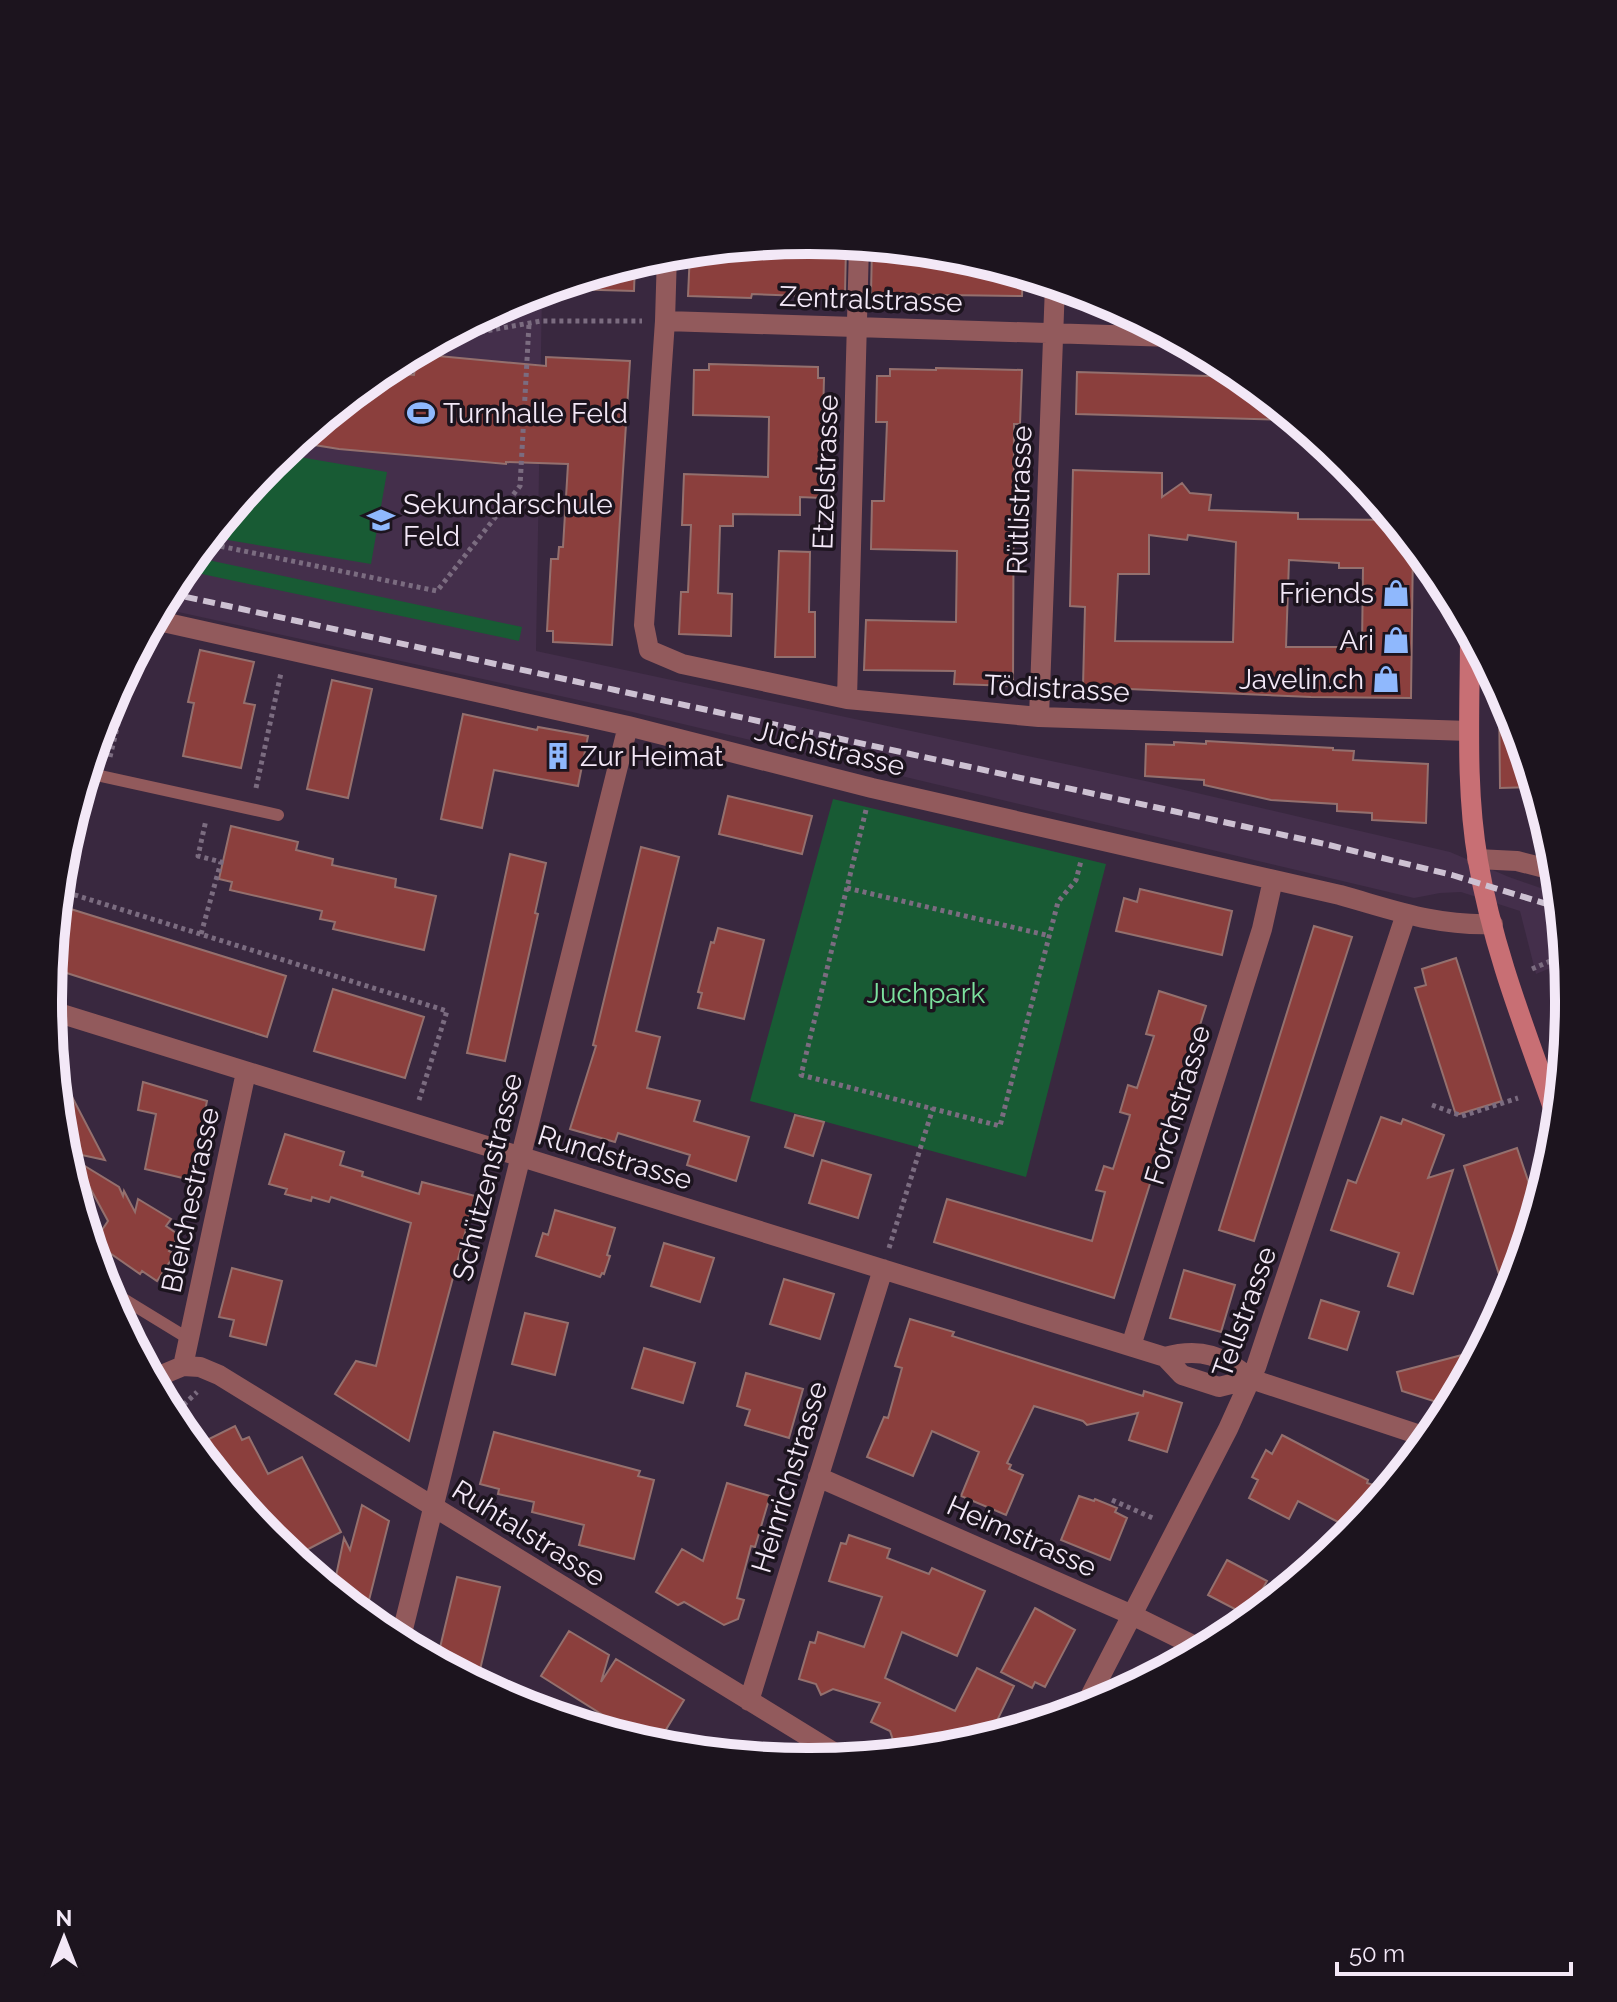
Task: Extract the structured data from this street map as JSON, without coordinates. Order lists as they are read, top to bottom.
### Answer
{
  "streets": {
    "street": [
      "Zentralstrasse",
      "Etzelstrasse",
      "Rütlistrasse",
      "Tödistrasse",
      "Juchstrasse",
      "Forchstrasse",
      "Rundstrasse",
      "Schützenstrasse",
      "Bleichestrasse",
      "Tellstrasse",
      "Heinrichstrasse",
      "Ruhtalstrasse",
      "Heimstrasse"
    ]
  },
  "crossings": [
    ["Zentralstrasse", "Etzelstrasse"],
    ["Zentralstrasse", "Rütlistrasse"],
    ["Zentralstrasse", "Tödistrasse"],
    ["Etzelstrasse", "Tödistrasse"],
    ["Rütlistrasse", "Tödistrasse"],
    ["Juchstrasse", "Forchstrasse"],
    ["Juchstrasse", "Schützenstrasse"],
    ["Juchstrasse", "Tellstrasse"],
    ["Forchstrasse", "Rundstrasse"],
    ["Rundstrasse", "Schützenstrasse"],
    ["Rundstrasse", "Bleichestrasse"],
    ["Rundstrasse", "Tellstrasse"],
    ["Rundstrasse", "Heinrichstrasse"],
    ["Schützenstrasse", "Ruhtalstrasse"],
    ["Bleichestrasse", "Ruhtalstrasse"],
    ["Tellstrasse", "Heimstrasse"],
    ["Heinrichstrasse", "Ruhtalstrasse"],
    ["Heinrichstrasse", "Heimstrasse"]
  ],
  "parks": ["Juchpark"],
  "places": {
    "sports": ["Turnhalle Feld"],
    "school or university": ["Sekundarschule Feld"],
    "shop": ["Friends", "Ari", "Javelin.ch"],
    "building": ["Zur Heimat"]
  },
  "scale_bar": "50 m",
  "north": "top"
}
